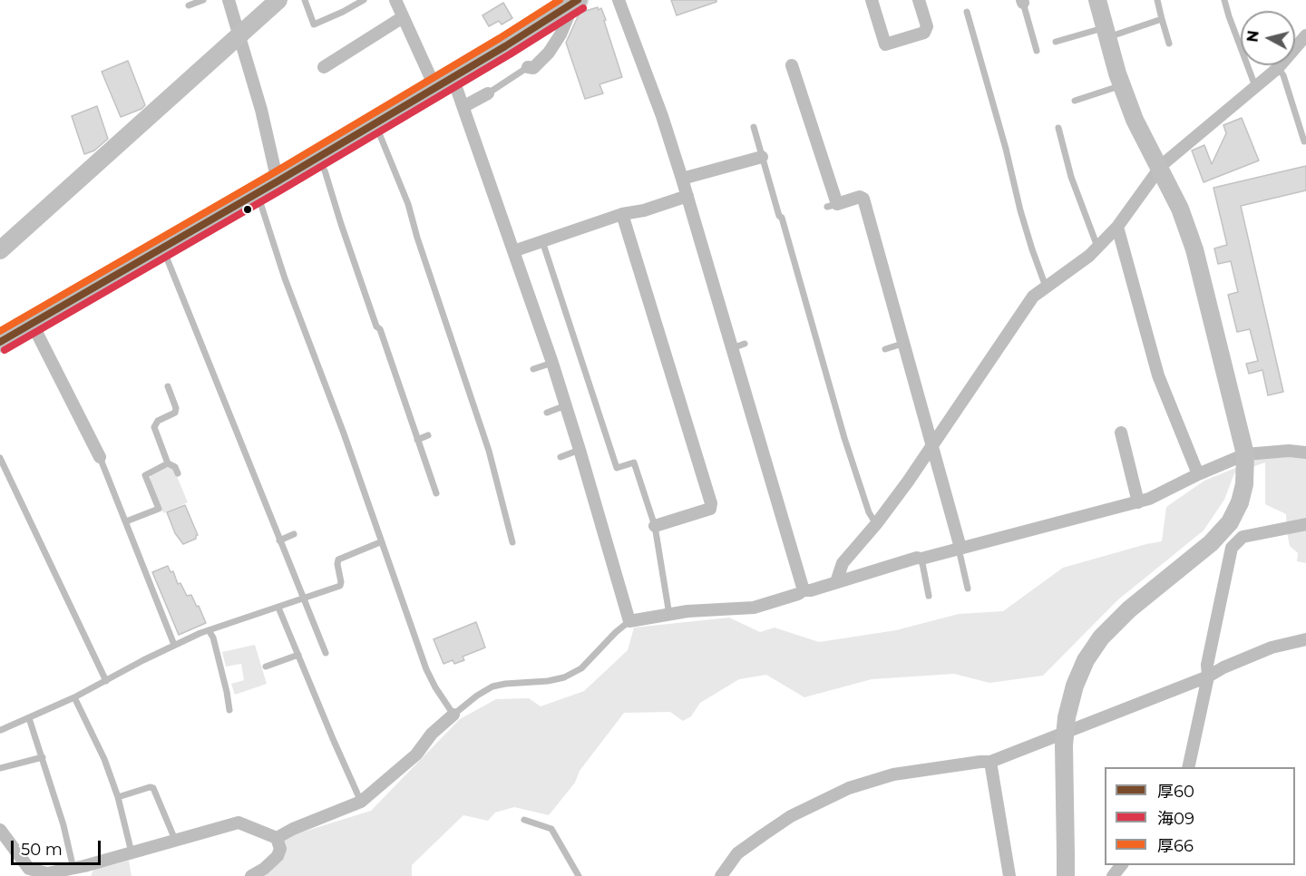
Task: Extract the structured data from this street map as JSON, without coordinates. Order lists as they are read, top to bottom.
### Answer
{
  "lines": ["transit line 厚60", "transit line 厚66", "transit line 海09"],
  "legend": ["厚60", "海09", "厚66"],
  "scale_bar": "50 m",
  "north": "left"
}
